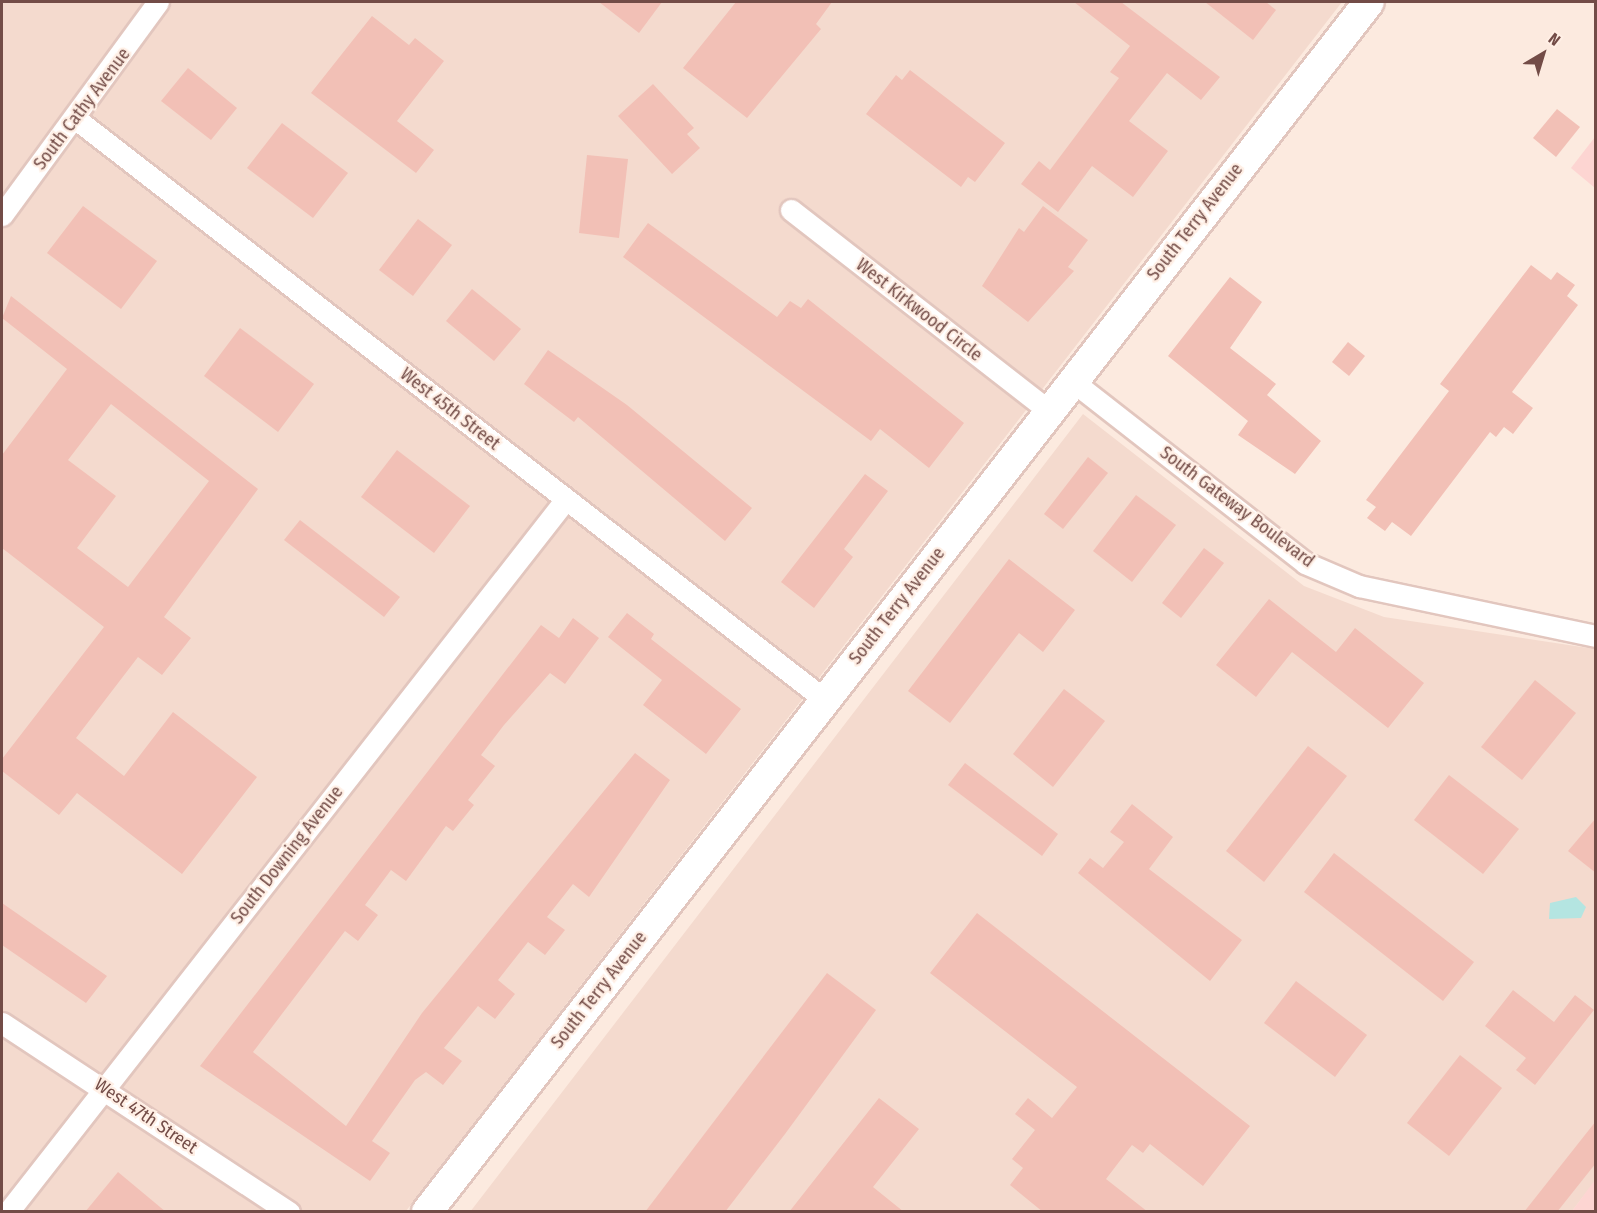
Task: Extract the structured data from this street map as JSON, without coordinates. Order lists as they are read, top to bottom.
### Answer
{
  "streets": {
    "street": [
      "South Cathy Avenue",
      "South Terry Avenue",
      "West Kirkwood Circle",
      "West 45th Street",
      "South Gateway Boulevard",
      "South Downing Avenue",
      "West 47th Street"
    ]
  },
  "crossings": [
    ["South Cathy Avenue", "West 45th Street"],
    ["South Terry Avenue", "West Kirkwood Circle"],
    ["South Terry Avenue", "West 45th Street"],
    ["South Terry Avenue", "South Gateway Boulevard"],
    ["West 45th Street", "South Downing Avenue"],
    ["South Downing Avenue", "West 47th Street"]
  ],
  "north": "top right"
}
